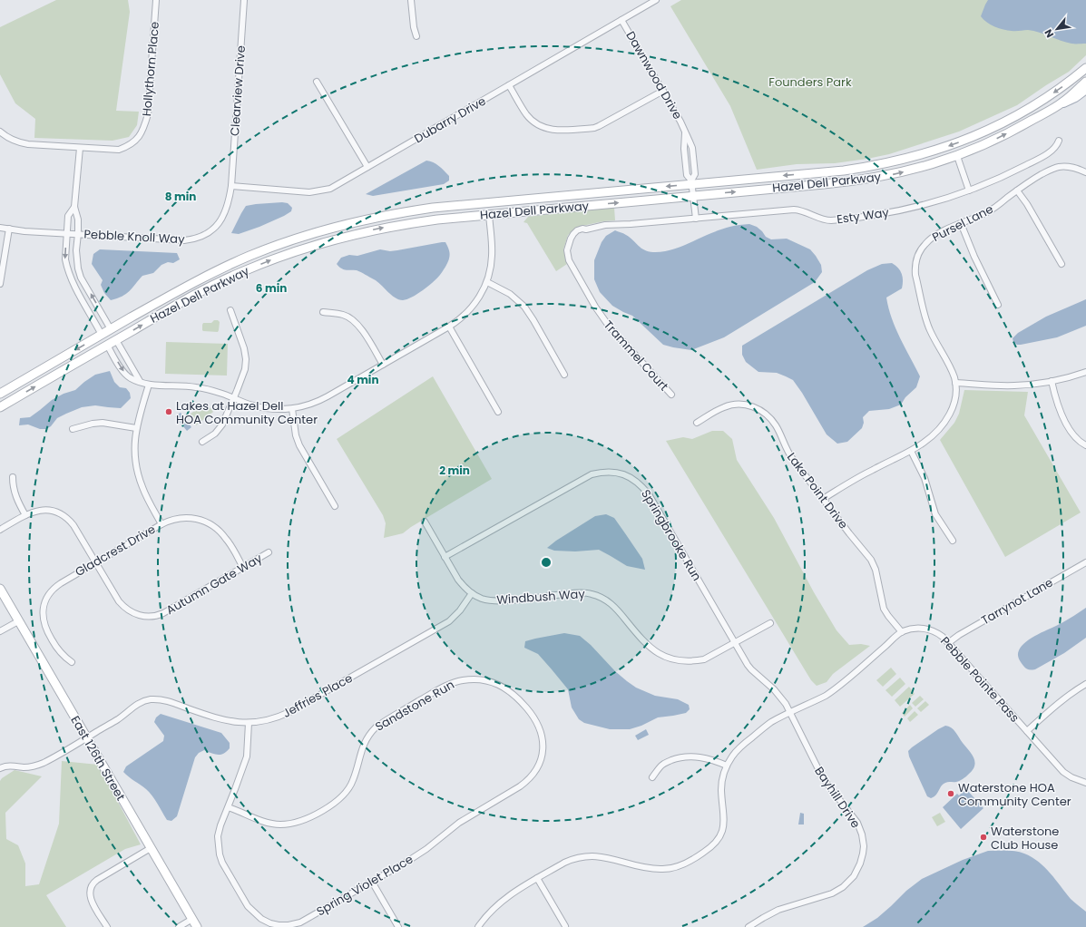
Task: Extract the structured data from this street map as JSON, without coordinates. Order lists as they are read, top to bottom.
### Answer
{
  "streets": {
    "main road": ["Hazel Dell Parkway", "East 126th Street"],
    "street": [
      "Hollythorn Place",
      "Dawnwood Drive",
      "Clearview Drive",
      "Dubarry Drive",
      "Esty Way",
      "Pursel Lane",
      "Pebble Knoll Way",
      "Trammel Court",
      "Lake Point Drive",
      "Springbrooke Run",
      "Gladcrest Drive",
      "Autumn Gate Way",
      "Windbush Way",
      "Tarrynot Lane",
      "Pebble Pointe Pass",
      "Jeffries Place",
      "Sandstone Run",
      "Bayhill Drive",
      "Spring Violet Place"
    ]
  },
  "crossings": [
    ["Dawnwood Drive", "Dubarry Drive"],
    ["Dawnwood Drive", "Hazel Dell Parkway"],
    ["Dawnwood Drive", "Esty Way"],
    ["Clearview Drive", "Dubarry Drive"],
    ["Clearview Drive", "Pebble Knoll Way"],
    ["Dubarry Drive", "Pebble Knoll Way"],
    ["Esty Way", "Trammel Court"],
    ["Pursel Lane", "Lake Point Drive"],
    ["Lake Point Drive", "Pebble Pointe Pass"],
    ["Springbrooke Run", "Windbush Way"],
    ["Springbrooke Run", "Pebble Pointe Pass"],
    ["Springbrooke Run", "Bayhill Drive"],
    ["Gladcrest Drive", "Autumn Gate Way"],
    ["Windbush Way", "Jeffries Place"],
    ["Tarrynot Lane", "Pebble Pointe Pass"],
    ["Pebble Pointe Pass", "Bayhill Drive"],
    ["Jeffries Place", "East 126th Street"],
    ["Jeffries Place", "Spring Violet Place"],
    ["Sandstone Run", "Spring Violet Place"]
  ],
  "parks": ["Founders Park"],
  "places": ["Lakes at Hazel Dell HOA Community Center", "Waterstone HOA Community Center", "Waterstone Club House"],
  "north": "bottom left",
  "rings": [
    "8 min",
    "6 min",
    "4 min",
    "2 min"
  ]
}
